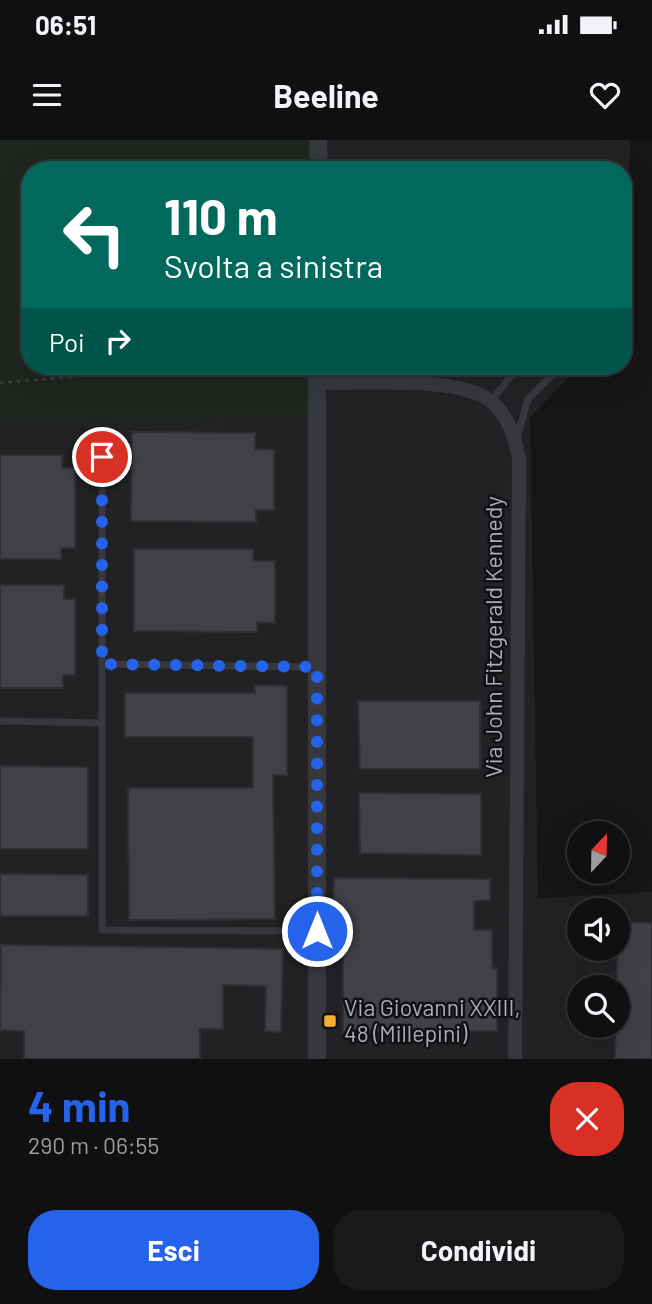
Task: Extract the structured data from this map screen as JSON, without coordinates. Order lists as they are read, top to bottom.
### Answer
{
  "streets": {
    "street": ["Via John Fitzgerald Kennedy"]
  },
  "places": {
    "transit": ["Via Giovanni XXIII, 48 (Millepini)"]
  },
  "north": "top",
  "page": {
    "status": "06:51",
    "header": "Beeline",
    "turn": ["110 m", "Svolta a sinistra"],
    "then": "Poi",
    "heading": ["4 min", "290 m · 06:55"],
    "buttons": ["Esci", "Condividi"]
  }
}
